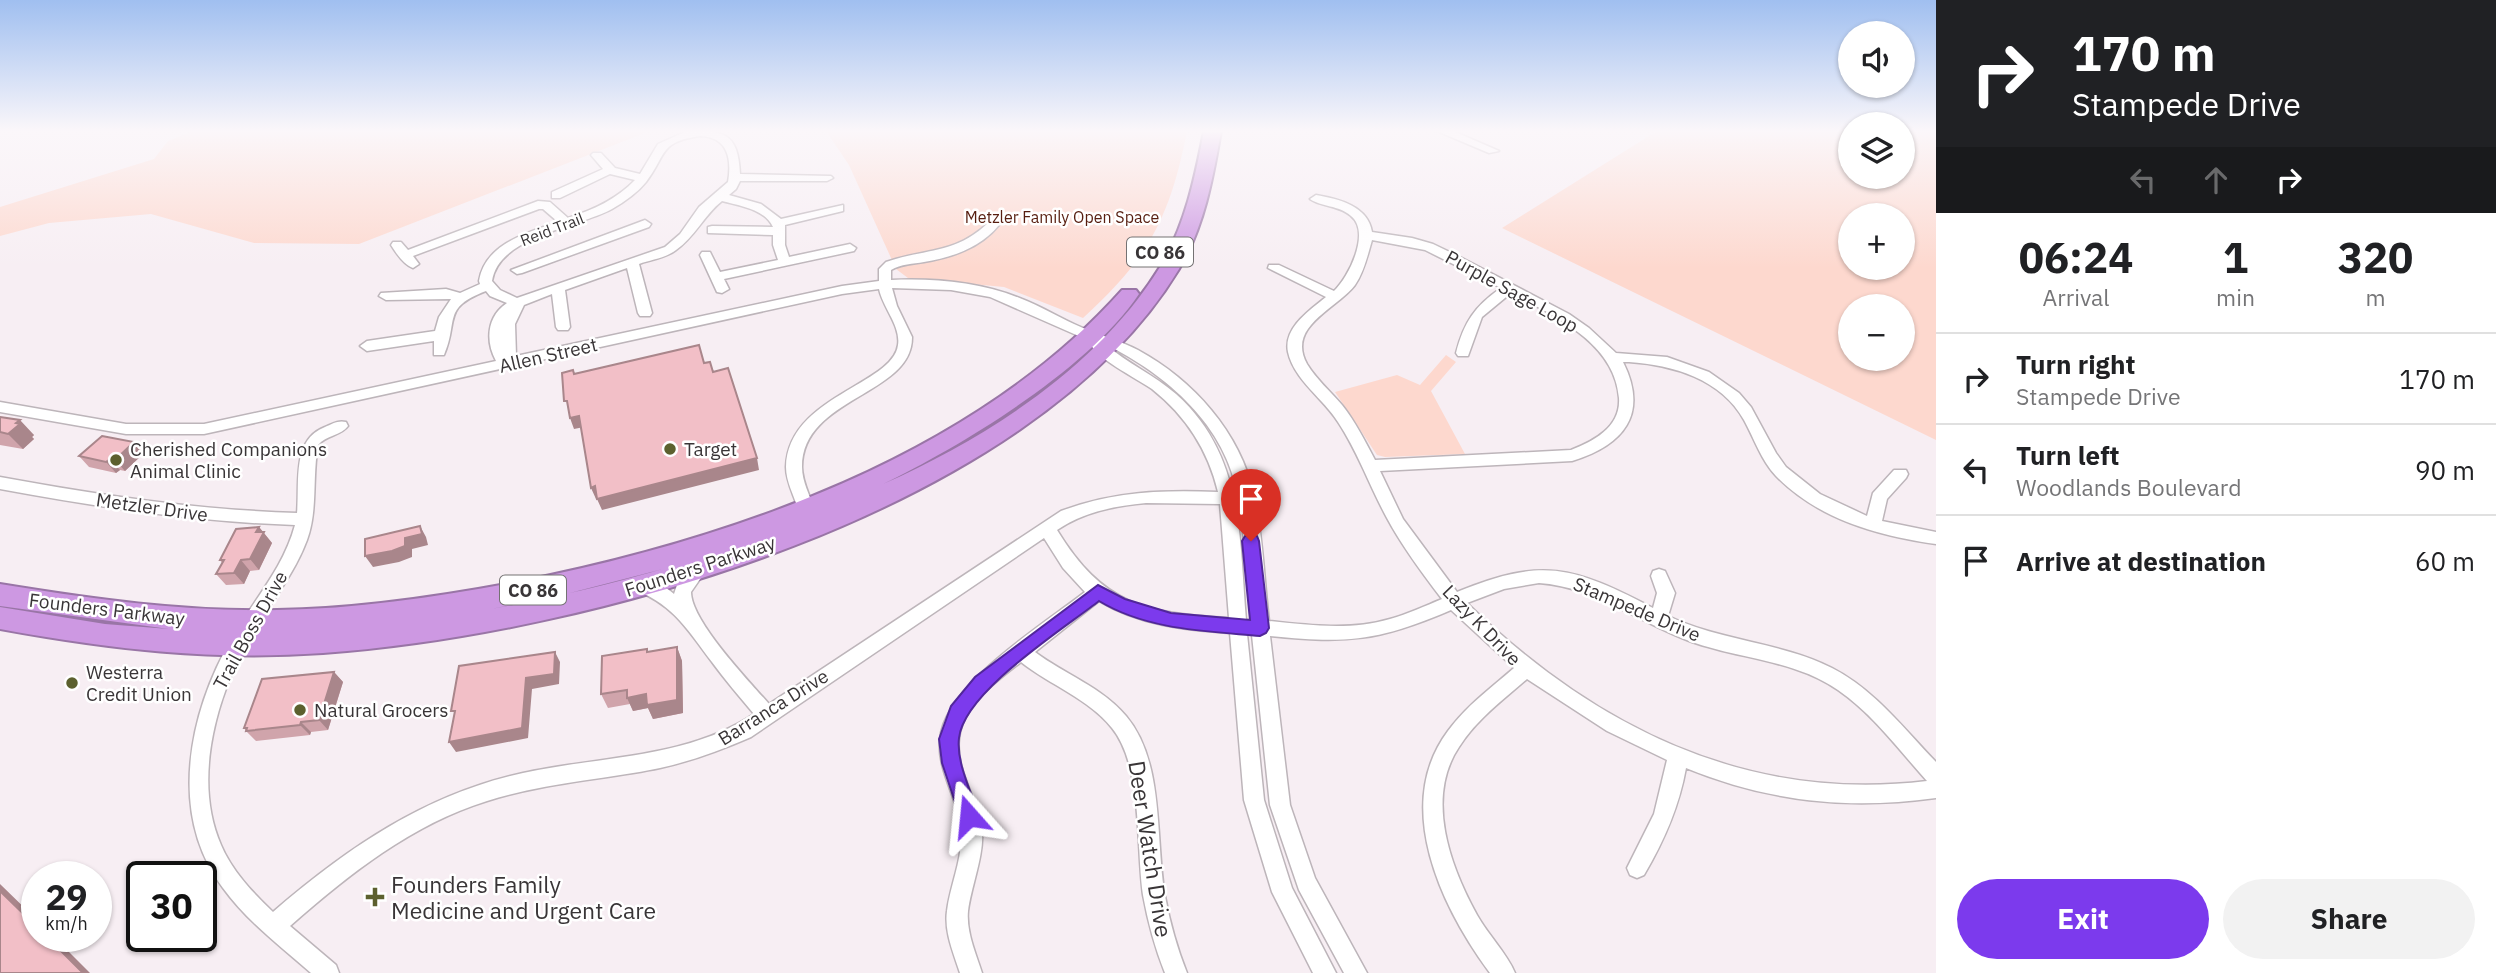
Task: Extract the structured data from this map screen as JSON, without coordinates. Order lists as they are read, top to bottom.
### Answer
{
  "streets": {
    "highway": ["CO 86", "Founders Parkway"],
    "street": [
      "Reid Trail",
      "Purple Sage Loop",
      "Allen Street",
      "Metzler Drive",
      "Stampede Drive",
      "Lazy K Drive",
      "Trail Boss Drive",
      "Barranca Drive",
      "Deer Watch Drive"
    ]
  },
  "crossings": [
    ["Purple Sage Loop", "Lazy K Drive"],
    ["Allen Street", "Founders Parkway"],
    ["Metzler Drive", "Trail Boss Drive"],
    ["Founders Parkway", "Trail Boss Drive"],
    ["Stampede Drive", "Lazy K Drive"],
    ["Stampede Drive", "Barranca Drive"],
    ["Trail Boss Drive", "Barranca Drive"]
  ],
  "parks": ["Metzler Family Open Space"],
  "places": {
    "other": [
      "Target",
      "Cherished Companions Animal Clinic",
      "Westerra Credit Union",
      "Natural Grocers"
    ],
    "health": ["Founders Family Medicine and Urgent Care"]
  },
  "page": {
    "turn": ["170 m", "Stampede Drive"],
    "map_buttons": ["+", "−"],
    "eta": [
      "06:24",
      "Arrival",
      "1",
      "min",
      "320",
      "m"
    ],
    "list": [
      {
        "name": "Turn right",
        "note": "Stampede Drive",
        "value": "170 m"
      },
      {
        "name": "Turn left",
        "note": "Woodlands Boulevard",
        "value": "90 m"
      },
      {
        "name": "Arrive at destination",
        "value": "60 m"
      }
    ],
    "speed": "29 km/h",
    "limit": "30",
    "buttons": ["Exit", "Share"]
  }
}
